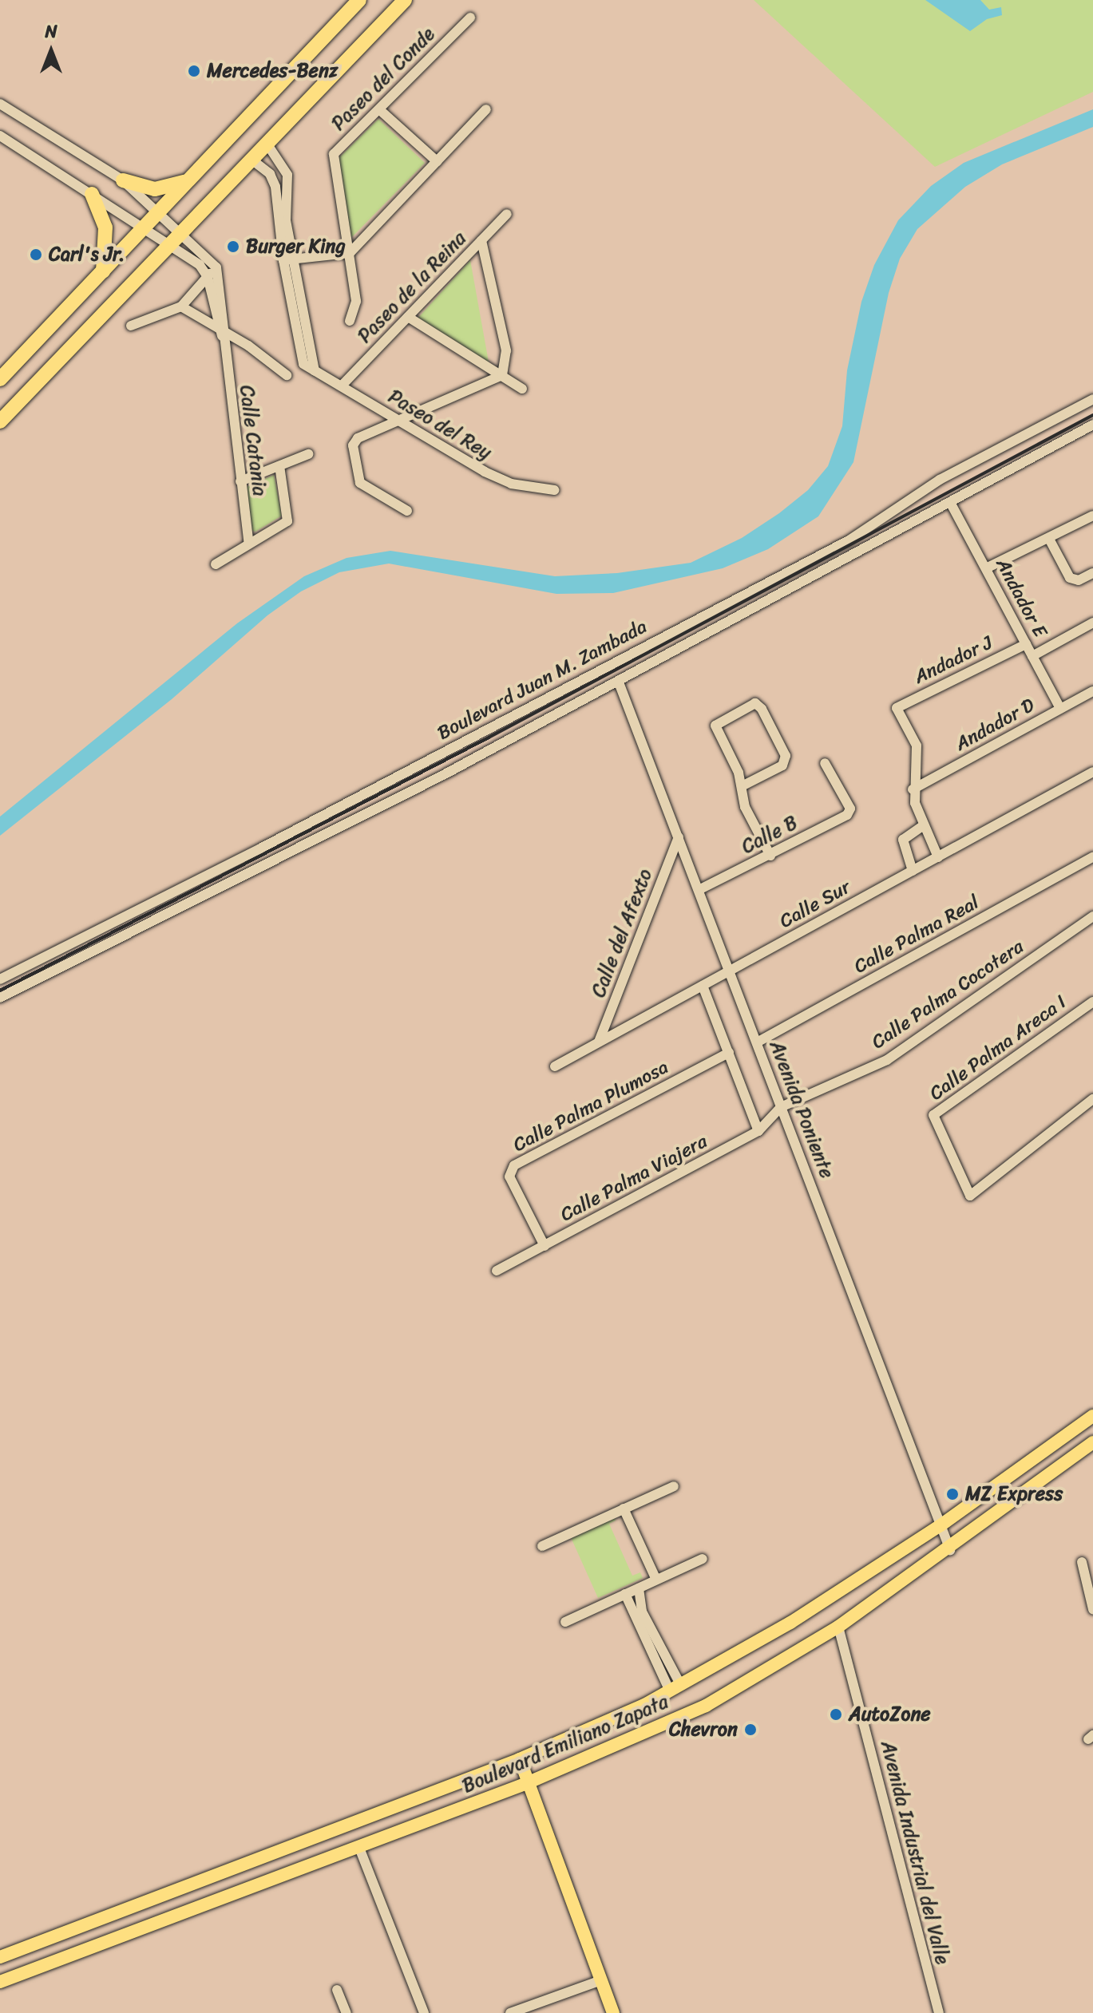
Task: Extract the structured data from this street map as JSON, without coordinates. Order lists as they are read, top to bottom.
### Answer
{
  "streets": {
    "main road": ["Boulevard Emiliano Zapata"],
    "street": [
      "Paseo del Conde",
      "Paseo de la Reina",
      "Paseo del Rey",
      "Calle Catania",
      "Andador E",
      "Andador J",
      "Boulevard Juan M. Zambada",
      "Andador D",
      "Calle B",
      "Calle Sur",
      "Calle del Afexto",
      "Calle Palma Real",
      "Calle Palma Cocotera",
      "Calle Palma Areca I",
      "Calle Palma Plumosa",
      "Avenida Poniente",
      "Calle Palma Viajera",
      "Avenida Industrial del Valle"
    ]
  },
  "crossings": [
    ["Paseo de la Reina", "Paseo del Rey"],
    ["Andador E", "Andador J"],
    ["Andador E", "Boulevard Juan M. Zambada"],
    ["Andador E", "Andador D"],
    ["Andador J", "Andador D"],
    ["Boulevard Juan M. Zambada", "Avenida Poniente"],
    ["Calle B", "Avenida Poniente"],
    ["Calle Sur", "Calle del Afexto"],
    ["Calle Sur", "Avenida Poniente"],
    ["Calle del Afexto", "Avenida Poniente"],
    ["Calle Palma Real", "Avenida Poniente"],
    ["Calle Palma Cocotera", "Avenida Poniente"],
    ["Calle Palma Cocotera", "Calle Palma Viajera"],
    ["Calle Palma Plumosa", "Calle Palma Viajera"],
    ["Avenida Poniente", "Calle Palma Viajera"],
    ["Avenida Poniente", "Boulevard Emiliano Zapata"],
    ["Boulevard Emiliano Zapata", "Avenida Industrial del Valle"]
  ],
  "places": [
    "Mercedes-Benz",
    "Burger King",
    "Carl's Jr.",
    "MZ Express",
    "AutoZone",
    "Chevron"
  ],
  "north": "top"
}
